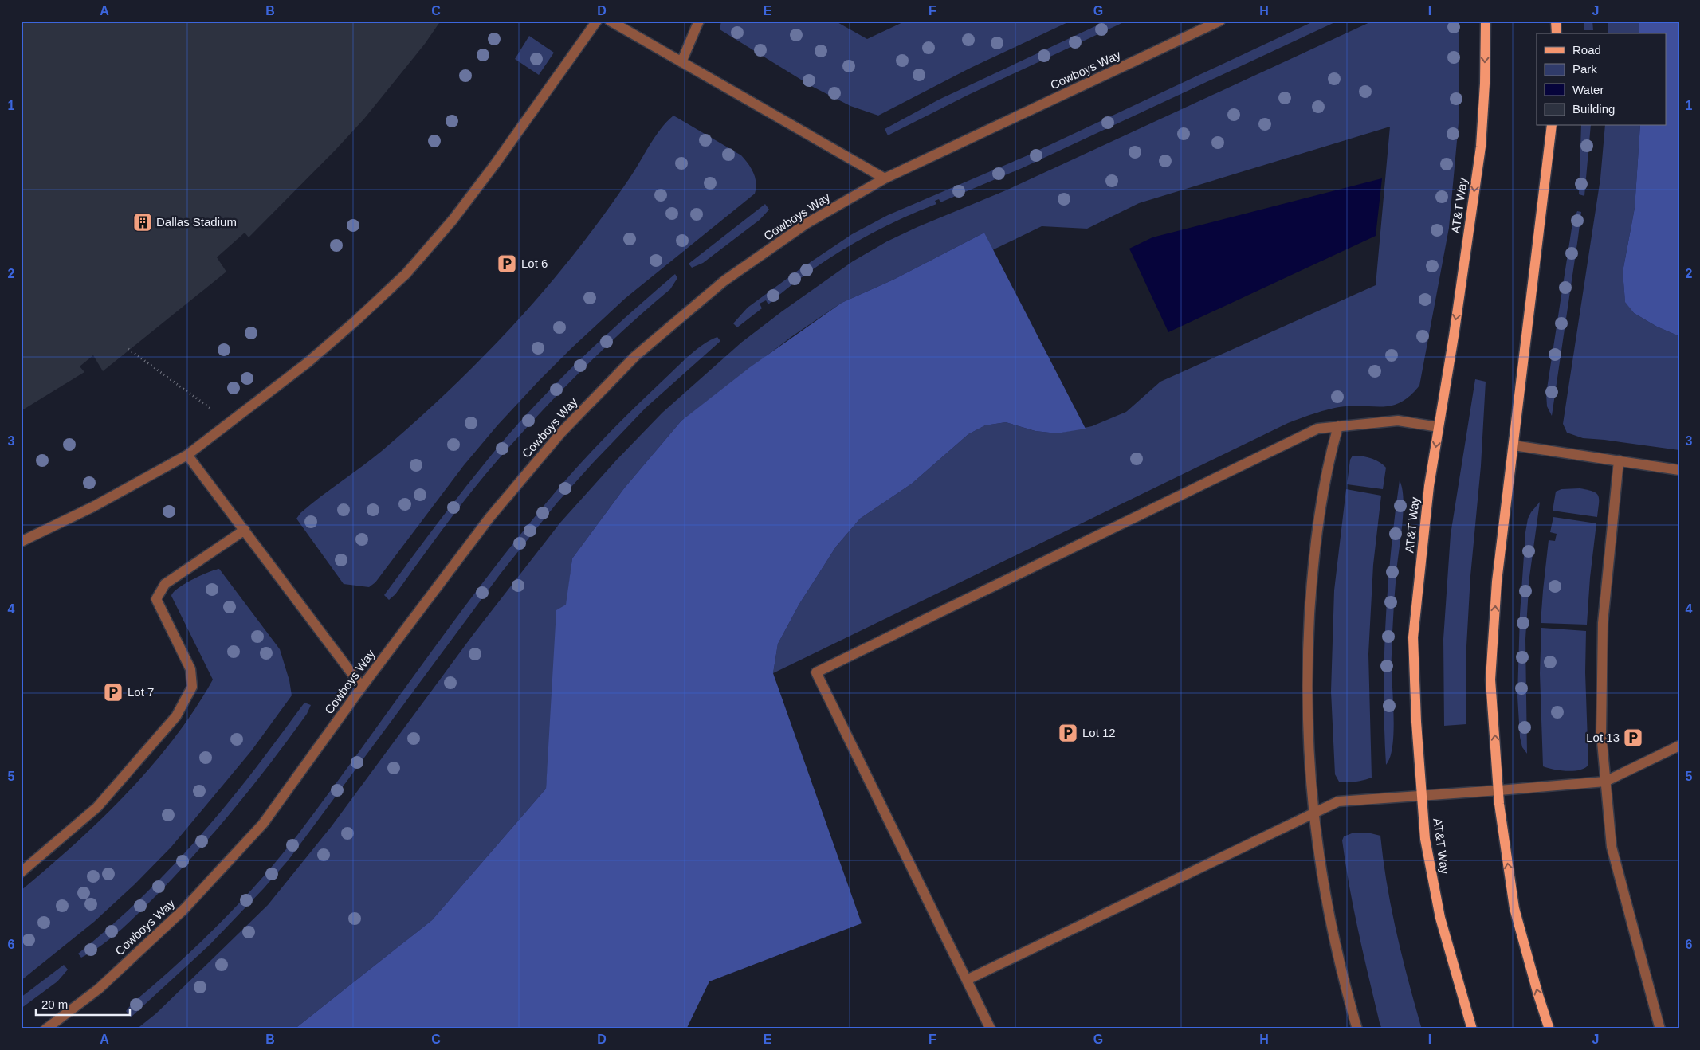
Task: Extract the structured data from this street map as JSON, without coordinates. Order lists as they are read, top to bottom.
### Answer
{
  "streets": {
    "main road": ["AT&T Way"],
    "street": ["Cowboys Way"]
  },
  "places": {
    "building": ["Dallas Stadium"],
    "parking": [
      "Lot 6",
      "Lot 7",
      "Lot 12",
      "Lot 13"
    ]
  },
  "legend": [
    "Road",
    "Park",
    "Water",
    "Building"
  ],
  "scale_bar": "20 m",
  "grid": {
    "columns": [
      "A",
      "B",
      "C",
      "D",
      "E",
      "F",
      "G",
      "H",
      "I",
      "J"
    ],
    "rows": [
      "1",
      "2",
      "3",
      "4",
      "5",
      "6"
    ]
  }
}
